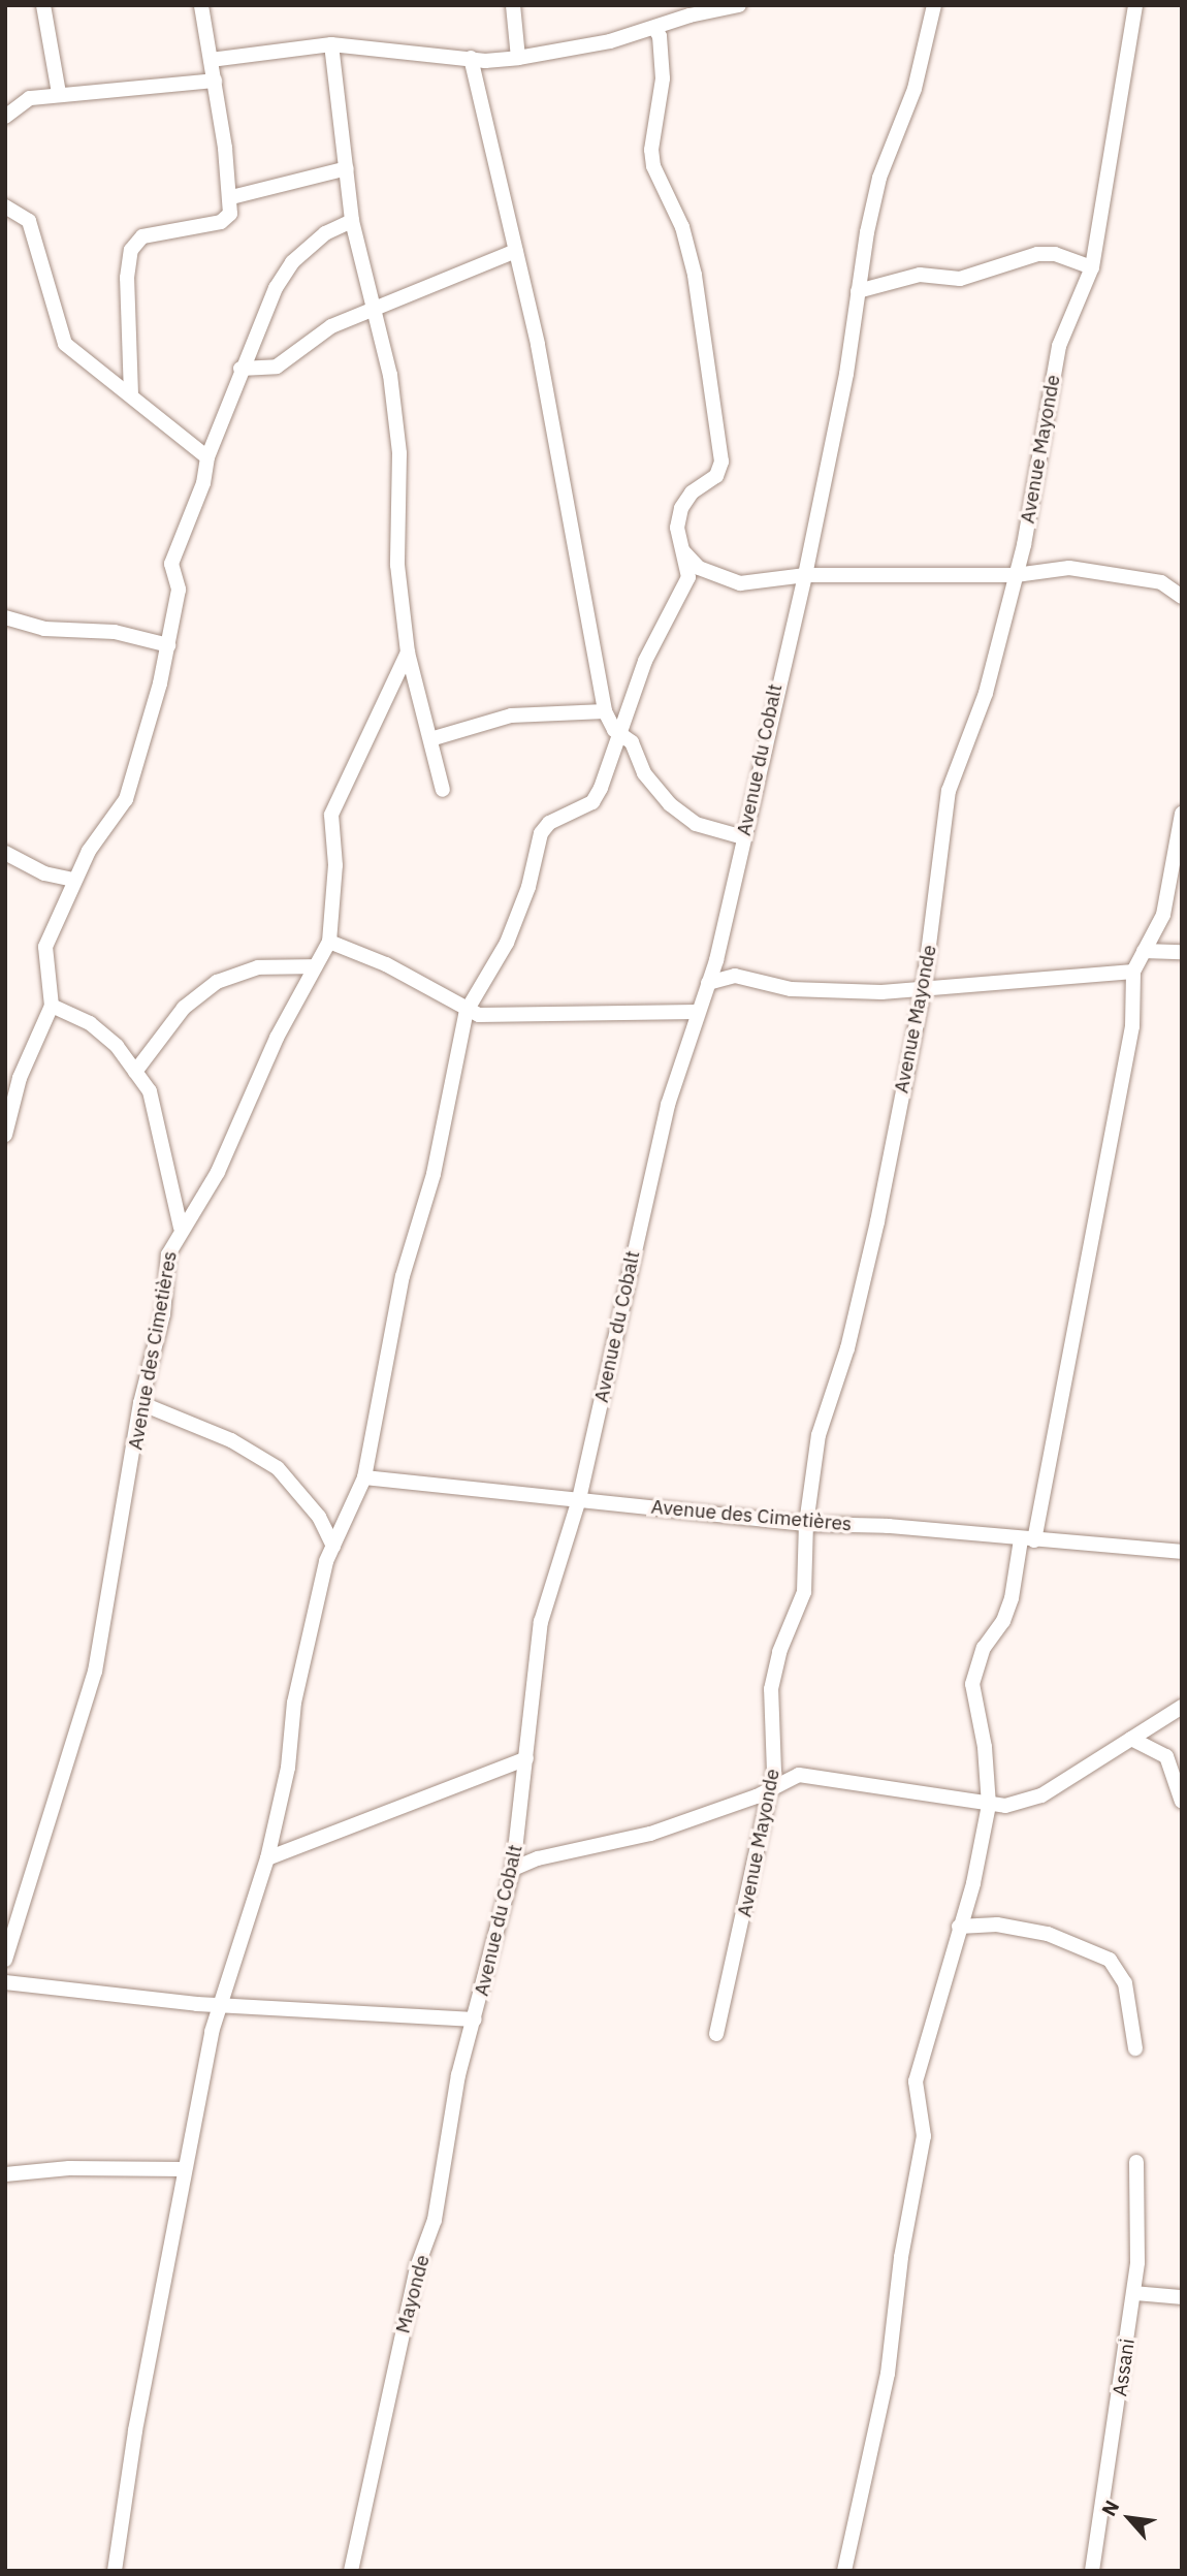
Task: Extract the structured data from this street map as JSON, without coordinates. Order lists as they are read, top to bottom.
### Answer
{
  "streets": {
    "street": [
      "Avenue Mayonde",
      "Avenue du Cobalt",
      "Avenue des Cimetières",
      "Mayonde",
      "Assani"
    ]
  },
  "crossings": [
    ["Avenue Mayonde", "Avenue des Cimetières"],
    ["Avenue du Cobalt", "Avenue des Cimetières"],
    ["Avenue du Cobalt", "Mayonde"]
  ],
  "north": "top left"
}
